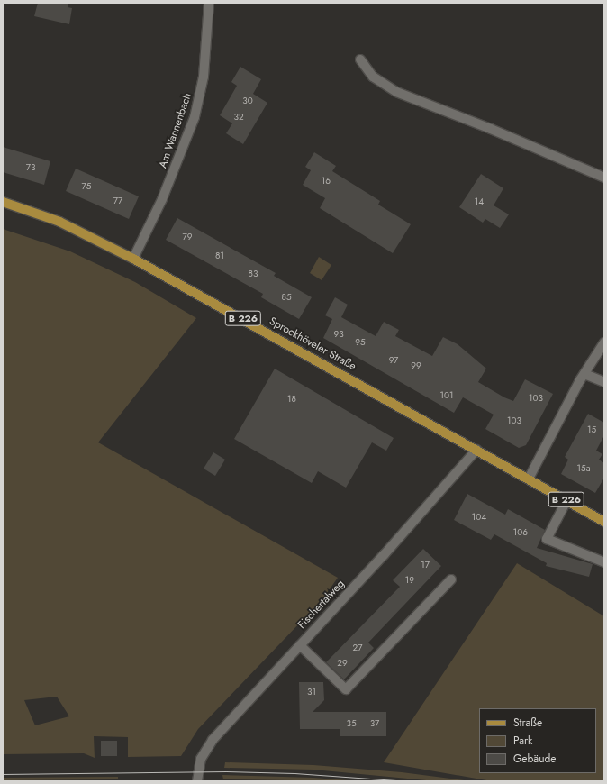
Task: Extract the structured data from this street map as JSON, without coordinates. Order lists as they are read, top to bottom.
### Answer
{
  "streets": {
    "main road": ["B 226", "Sprockhöveler Straße"],
    "street": ["Am Wannenbach", "Fischertalweg"]
  },
  "crossings": [
    ["Am Wannenbach", "Sprockhöveler Straße"],
    ["Sprockhöveler Straße", "Fischertalweg"]
  ],
  "house_numbers": [
    "30",
    "32",
    "73",
    "16",
    "75",
    "77",
    "14",
    "79",
    "81",
    "83",
    "85",
    "93",
    "95",
    "97",
    "99",
    "101",
    "103",
    "18",
    "103",
    "15",
    "15a",
    "104",
    "106",
    "17",
    "19",
    "27",
    "29",
    "31",
    "35",
    "37"
  ],
  "legend": ["Straße", "Park", "Gebäude"]
}
